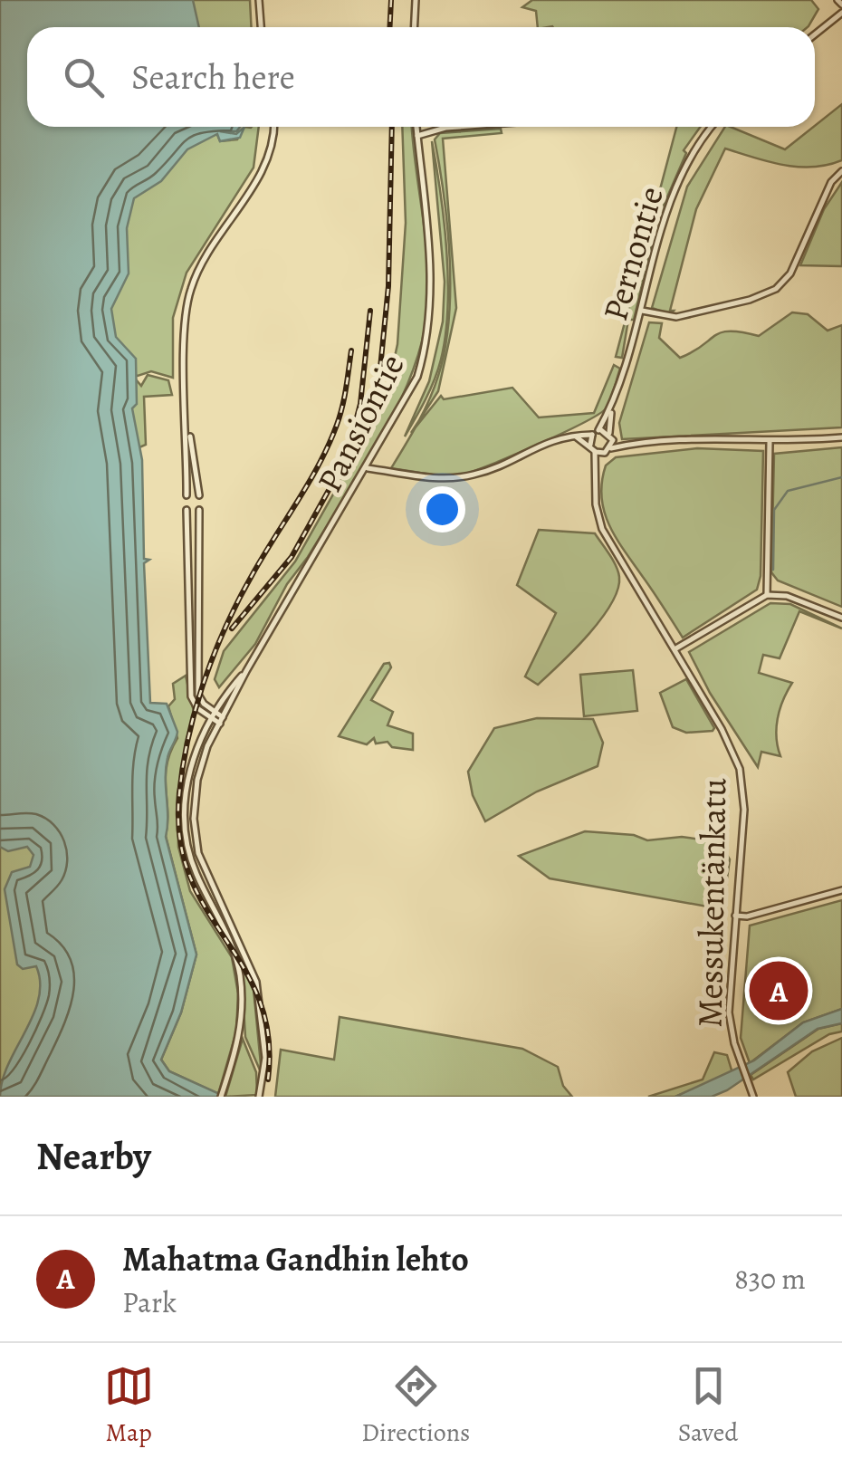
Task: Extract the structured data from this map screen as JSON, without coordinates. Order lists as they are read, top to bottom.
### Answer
{
  "streets": {
    "street": ["Pernontie", "Pansiontie", "Messukentänkatu"]
  },
  "crossings": [
    ["Pernontie", "Messukentänkatu"]
  ],
  "page": {
    "search": "Search here",
    "pins": "A",
    "heading": "Nearby",
    "list": [
      {
        "mark": "A",
        "name": "Mahatma Gandhin lehto",
        "note": "Park",
        "value": "830 m"
      }
    ],
    "nav": ["Map", "Directions", "Saved"]
  }
}
